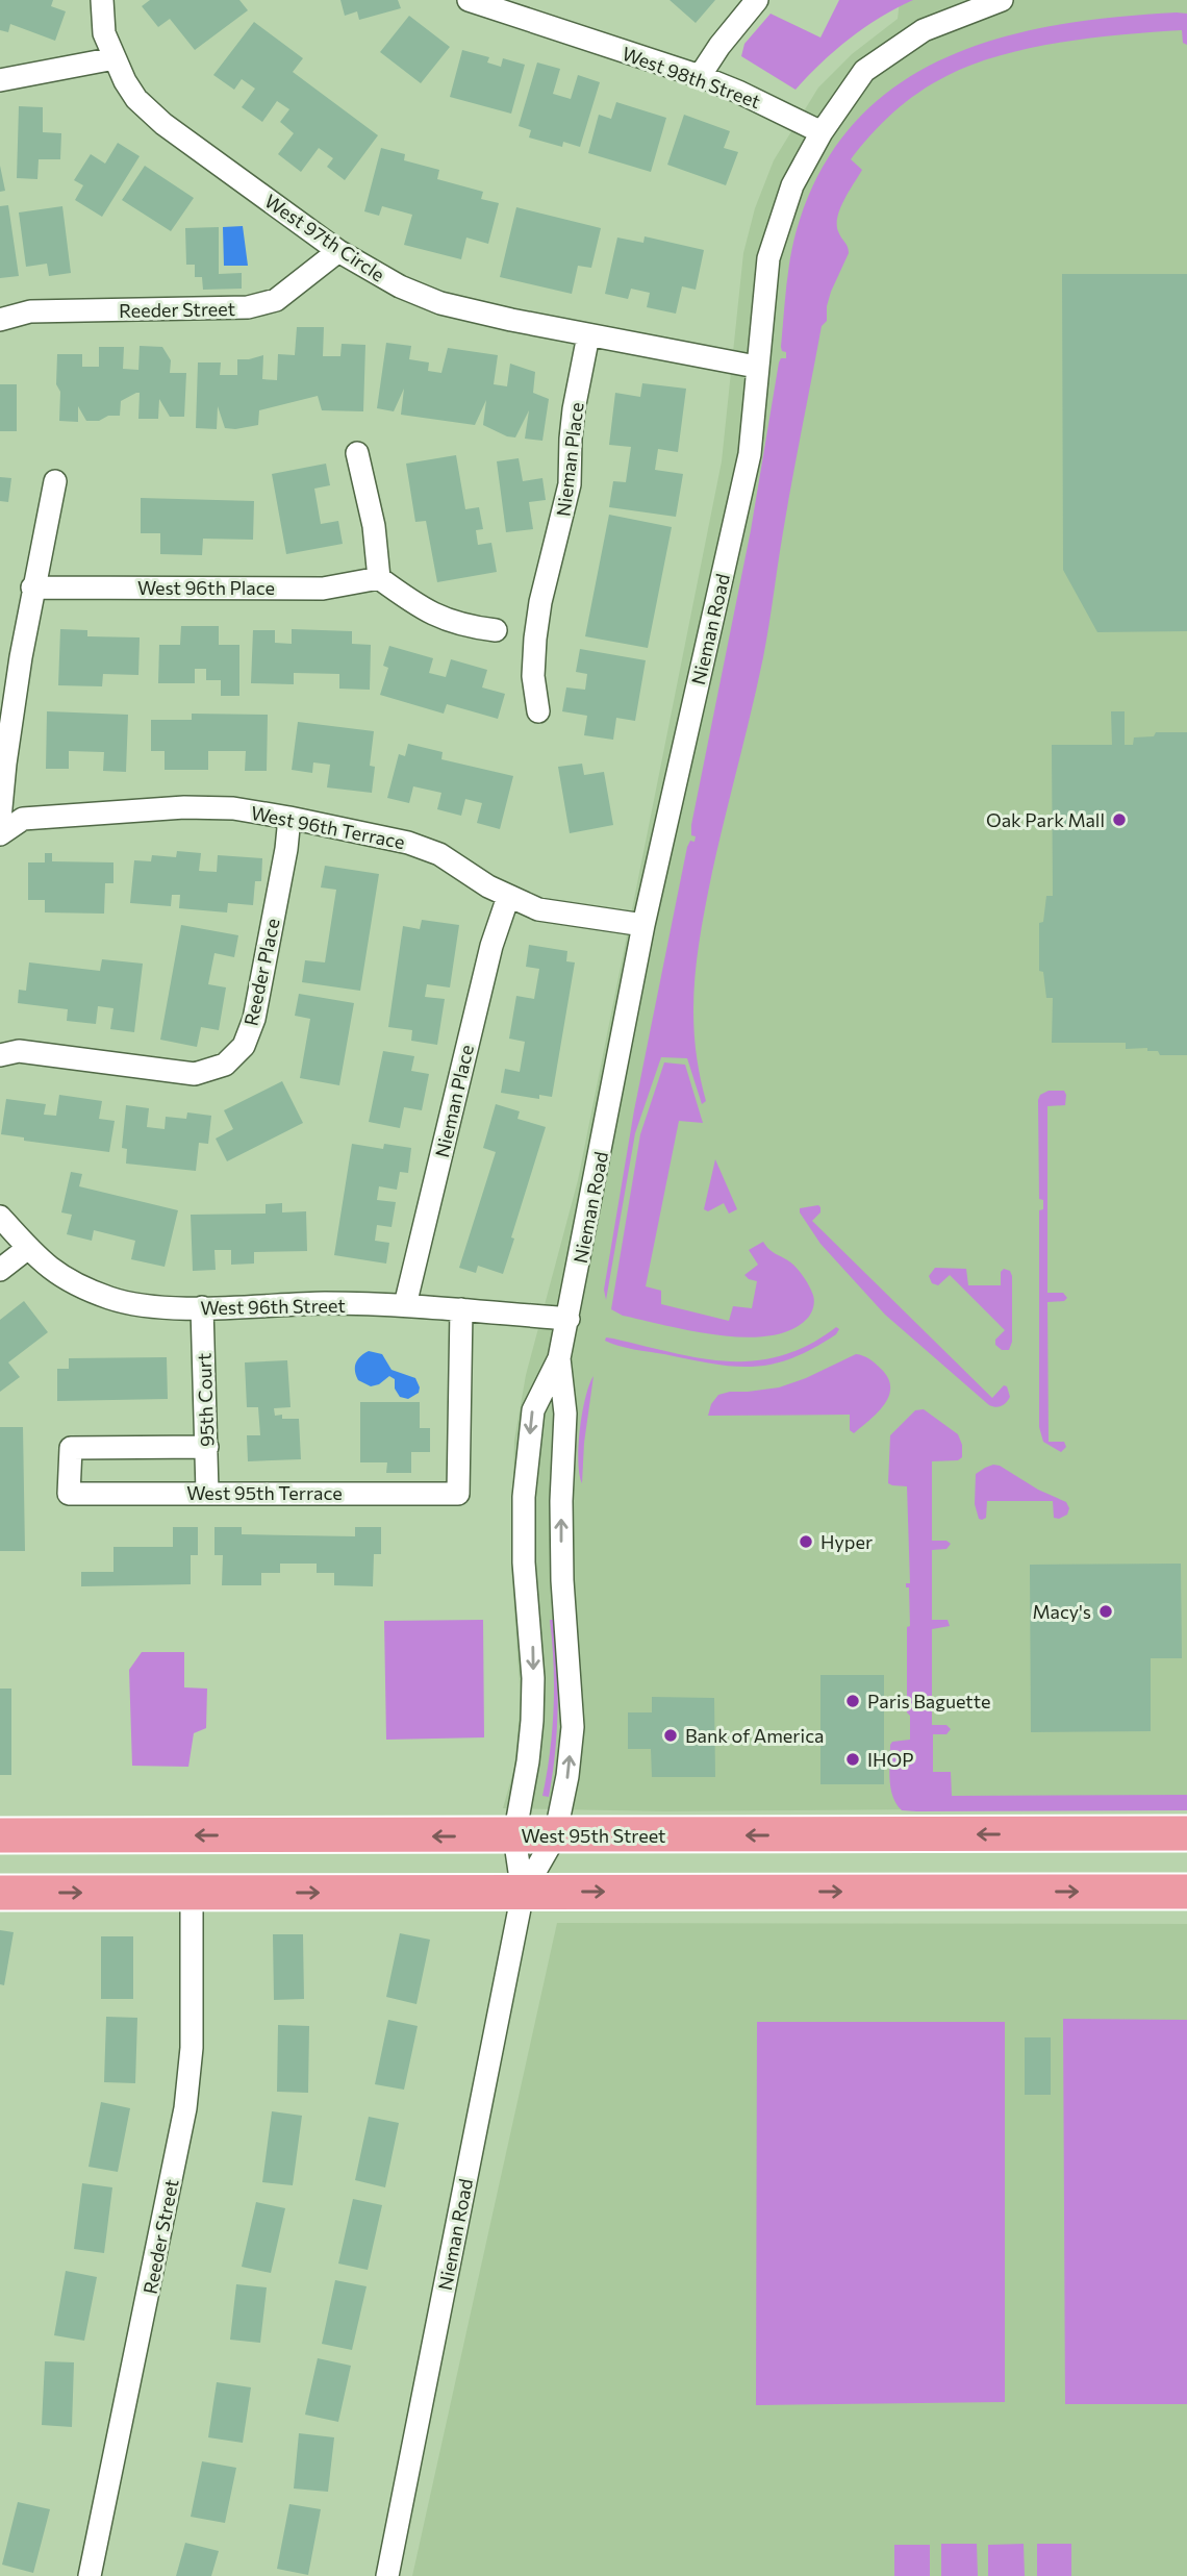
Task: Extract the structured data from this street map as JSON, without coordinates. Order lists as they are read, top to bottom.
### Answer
{
  "streets": {
    "main road": ["West 95th Street"],
    "street": [
      "West 98th Street",
      "West 97th Circle",
      "Reeder Street",
      "Nieman Place",
      "West 96th Place",
      "Nieman Road",
      "West 96th Terrace",
      "Reeder Place",
      "West 96th Street",
      "95th Court",
      "West 95th Terrace"
    ]
  },
  "crossings": [
    ["West 98th Street", "Nieman Road"],
    ["West 97th Circle", "Reeder Street"],
    ["West 97th Circle", "Nieman Place"],
    ["West 97th Circle", "Nieman Road"],
    ["Nieman Place", "West 96th Terrace"],
    ["Nieman Place", "West 96th Street"],
    ["Nieman Road", "West 96th Terrace"],
    ["Nieman Road", "West 96th Street"],
    ["Nieman Road", "West 95th Street"],
    ["West 96th Terrace", "Reeder Place"],
    ["West 96th Street", "95th Court"],
    ["West 96th Street", "West 95th Terrace"],
    ["95th Court", "West 95th Terrace"]
  ],
  "places": [
    "Oak Park Mall",
    "Hyper",
    "Macy's",
    "Paris Baguette",
    "Bank of America",
    "IHOP"
  ]
}
